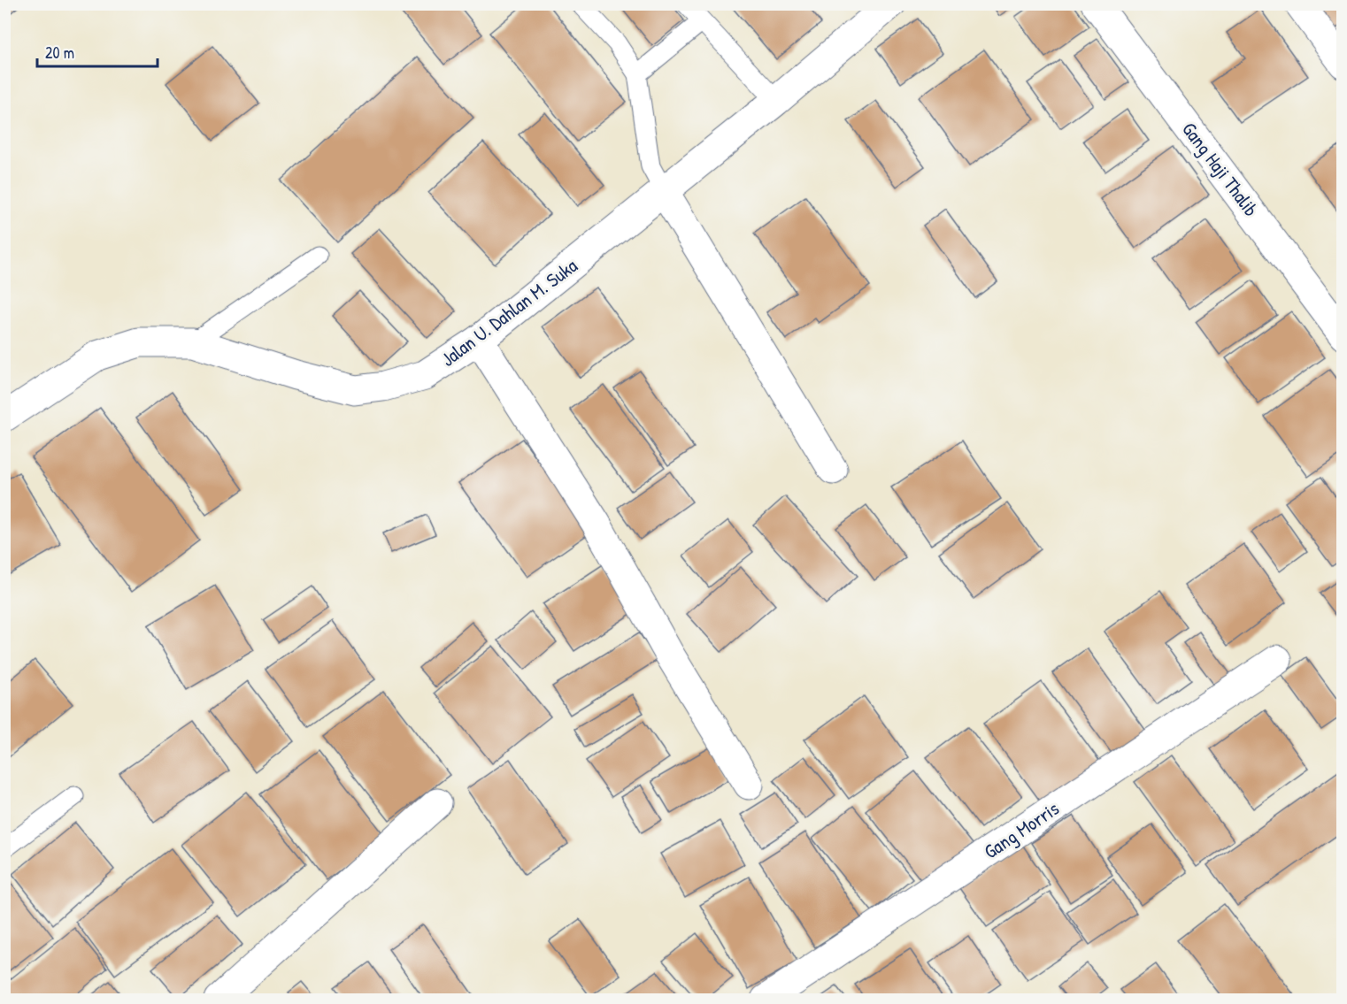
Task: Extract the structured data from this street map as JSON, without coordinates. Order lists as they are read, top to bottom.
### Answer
{
  "streets": {
    "street": ["Gang Haji Thalib", "Jalan U. Dahlan M. Suka", "Gang Morris"]
  },
  "scale_bar": "20 m"
}
